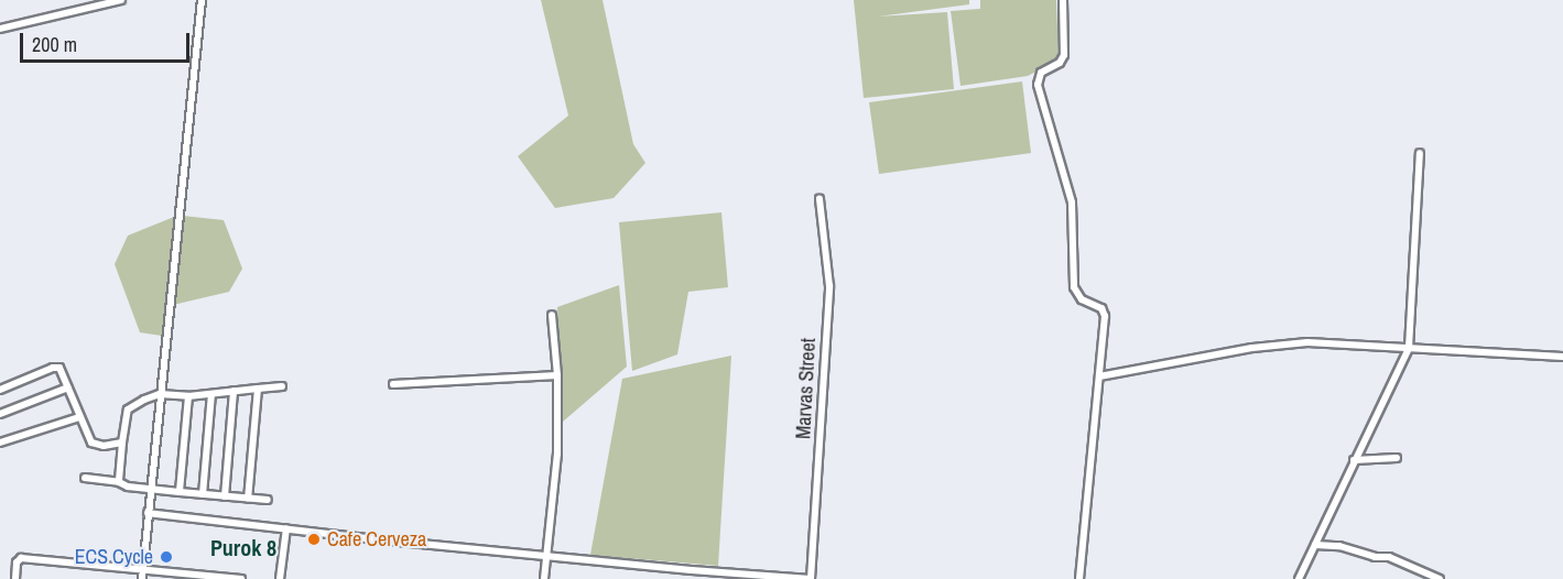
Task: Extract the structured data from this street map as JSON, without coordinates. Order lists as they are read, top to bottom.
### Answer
{
  "streets": {
    "street": ["Marvas Street"]
  },
  "districts": ["Purok 8"],
  "places": ["Cafe Cerveza", "ECS Cycle"],
  "scale_bar": "200 m"
}
